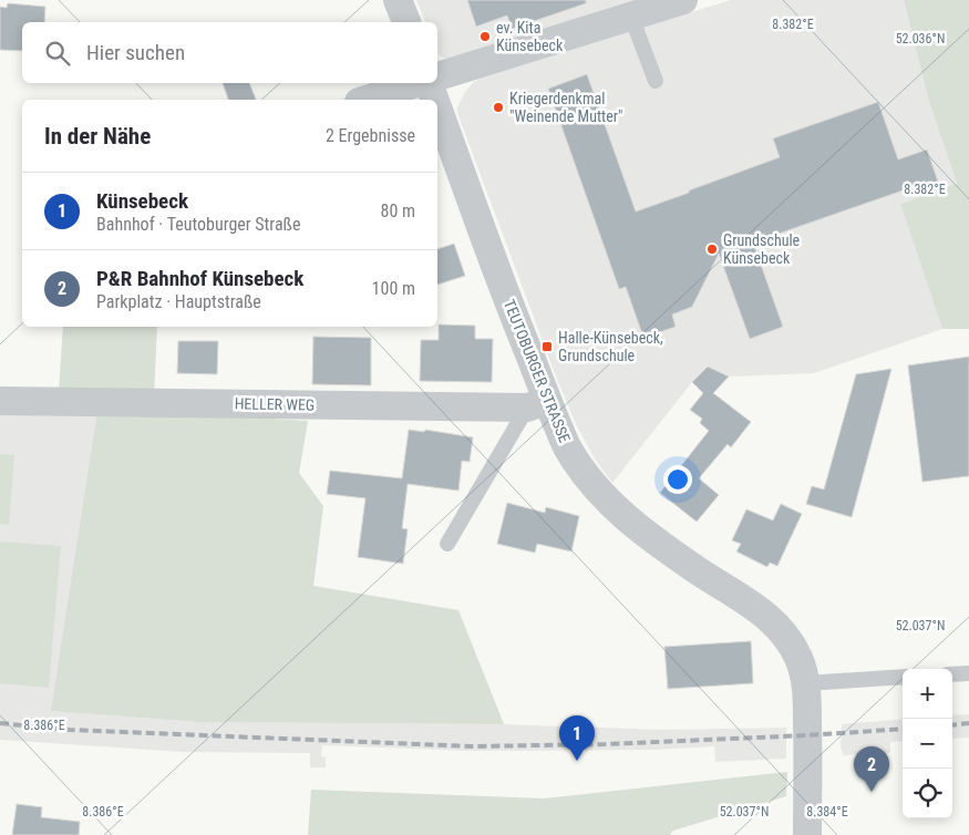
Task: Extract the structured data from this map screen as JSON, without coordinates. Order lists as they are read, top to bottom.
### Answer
{
  "streets": {
    "street": ["TEUTOBURGER STRASSE", "HELLER WEG"]
  },
  "crossings": [
    ["TEUTOBURGER STRASSE", "HELLER WEG"]
  ],
  "places": {
    "other": ["ev. Kita Künsebeck", "Kriegerdenkmal \"Weinende Mutter\"", "Grundschule Künsebeck"],
    "transit": ["Halle-Künsebeck, Grundschule"]
  },
  "page": {
    "search": "Hier suchen",
    "heading": ["In der Nähe", "2 Ergebnisse"],
    "list": [
      {
        "mark": "1",
        "name": "Künsebeck",
        "note": "Bahnhof · Teutoburger Straße",
        "value": "80 m"
      },
      {
        "mark": "2",
        "name": "P&R Bahnhof Künsebeck",
        "note": "Parkplatz · Hauptstraße",
        "value": "100 m"
      }
    ],
    "map_buttons": ["+", "−"],
    "pins": ["1", "2"]
  },
  "coordinates": [
    "8.382°E",
    "52.036°N",
    "52.037°N",
    "8.386°E",
    "8.384°E"
  ]
}
